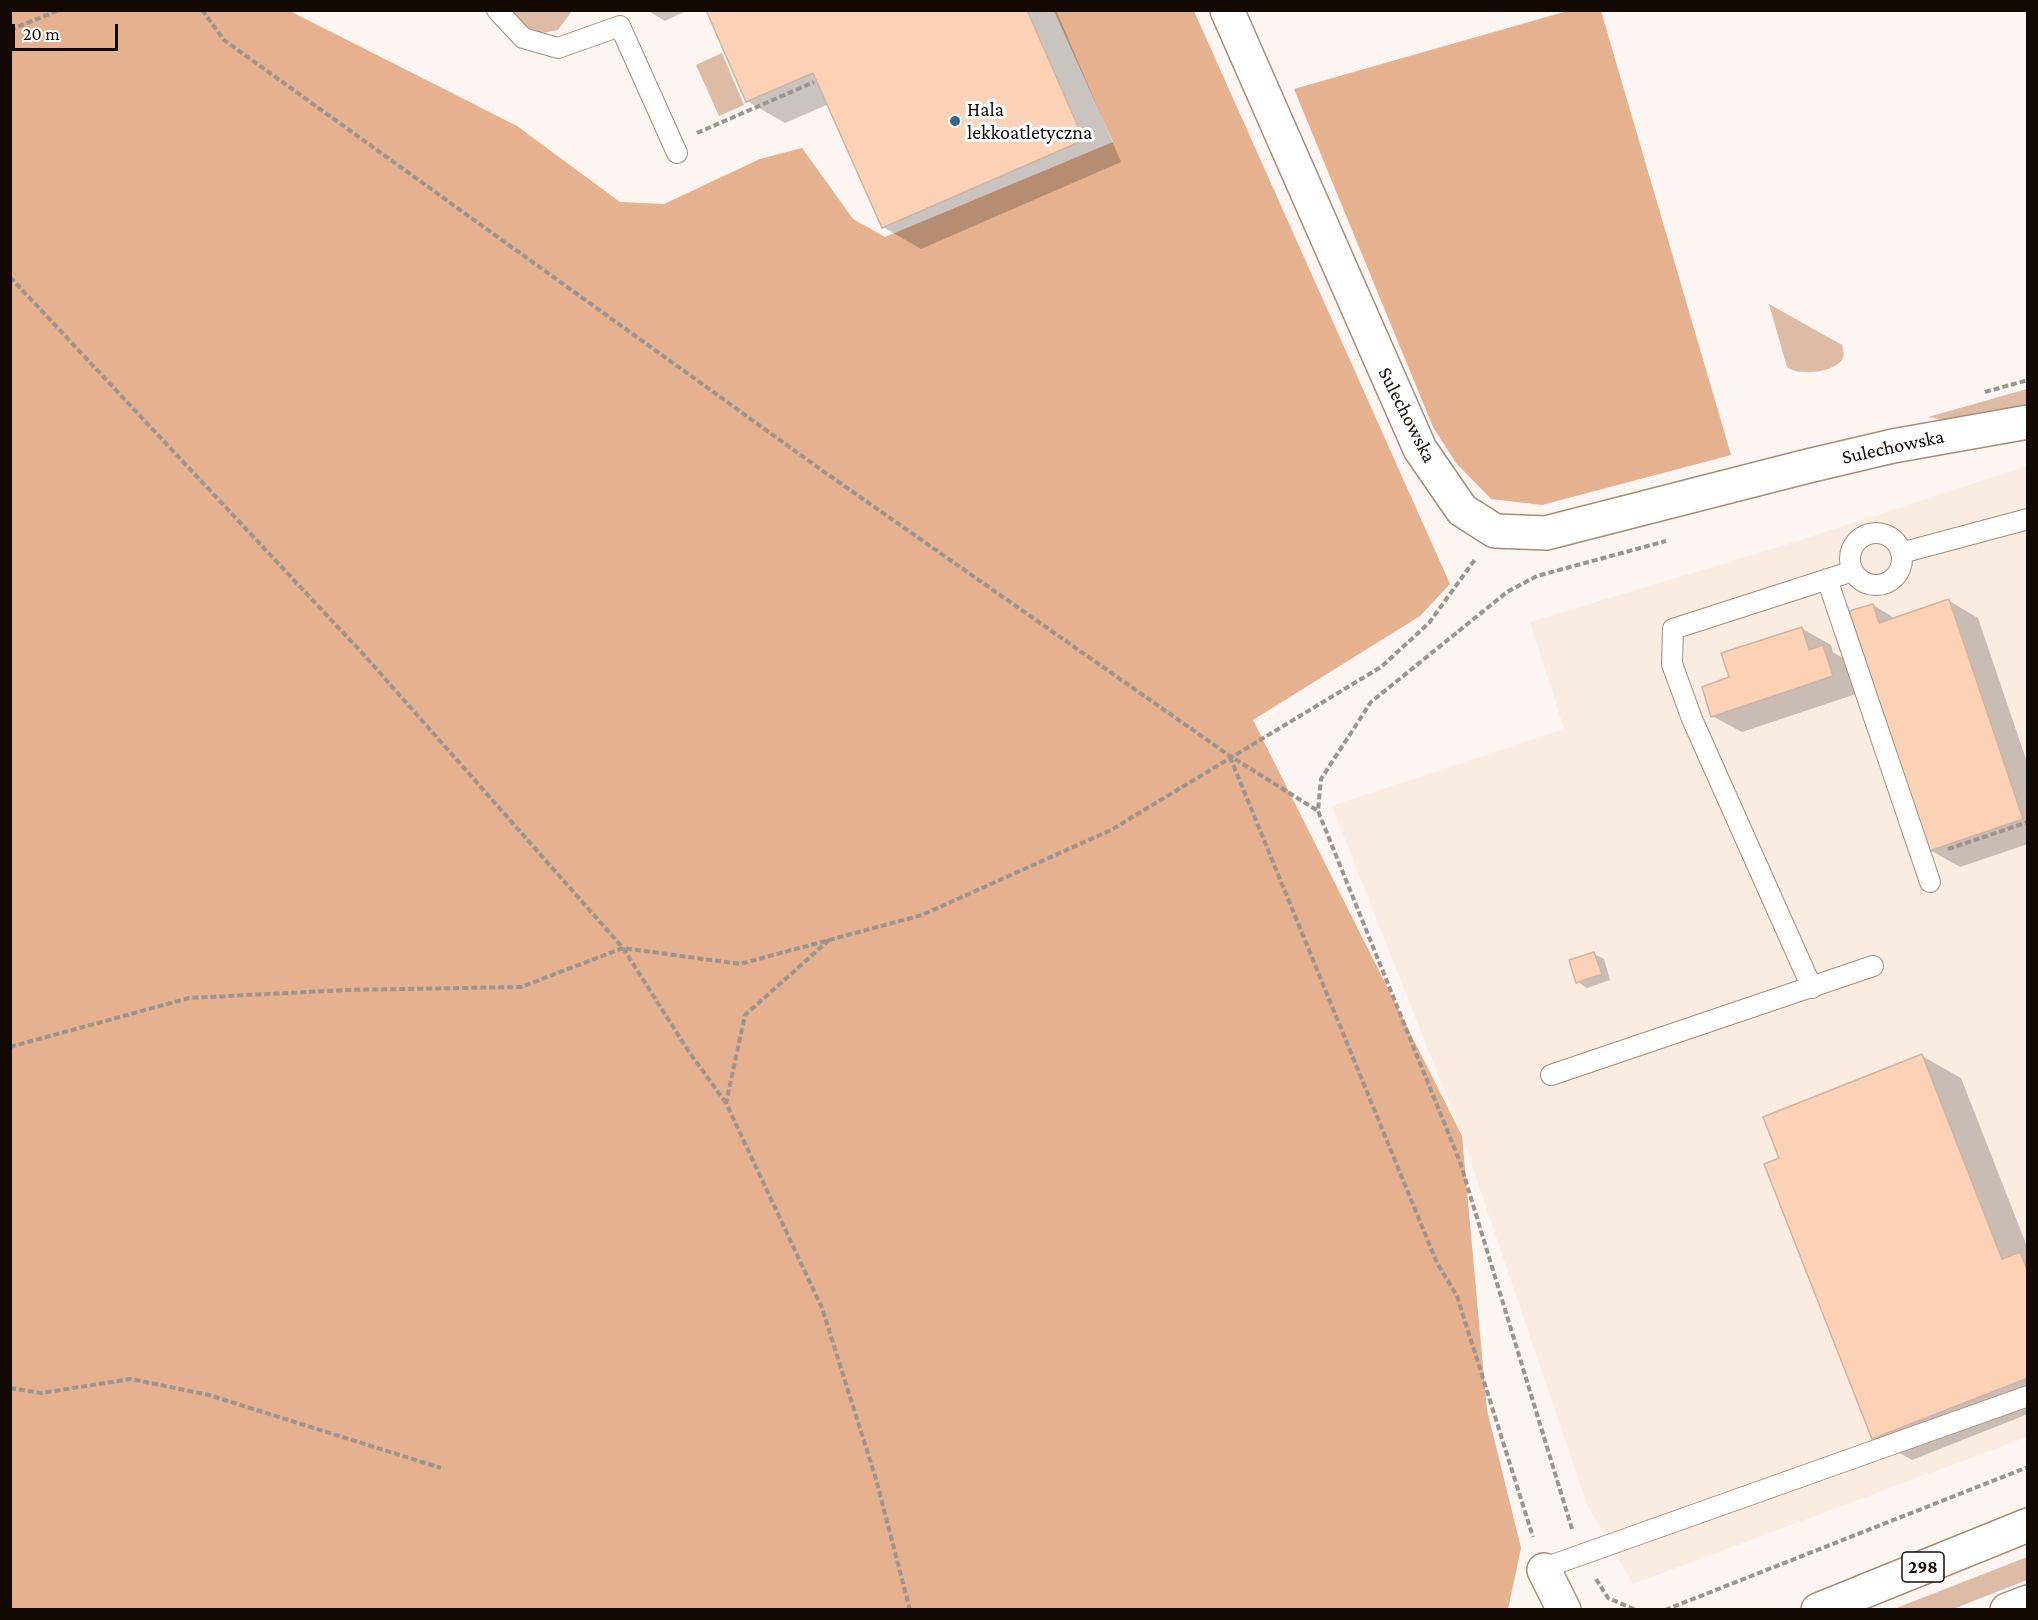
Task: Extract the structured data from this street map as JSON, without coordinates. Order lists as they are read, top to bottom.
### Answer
{
  "streets": {
    "street": ["Sulechowska", "298"]
  },
  "places": ["Hala lekkoatletyczna"],
  "scale_bar": "20 m"
}
